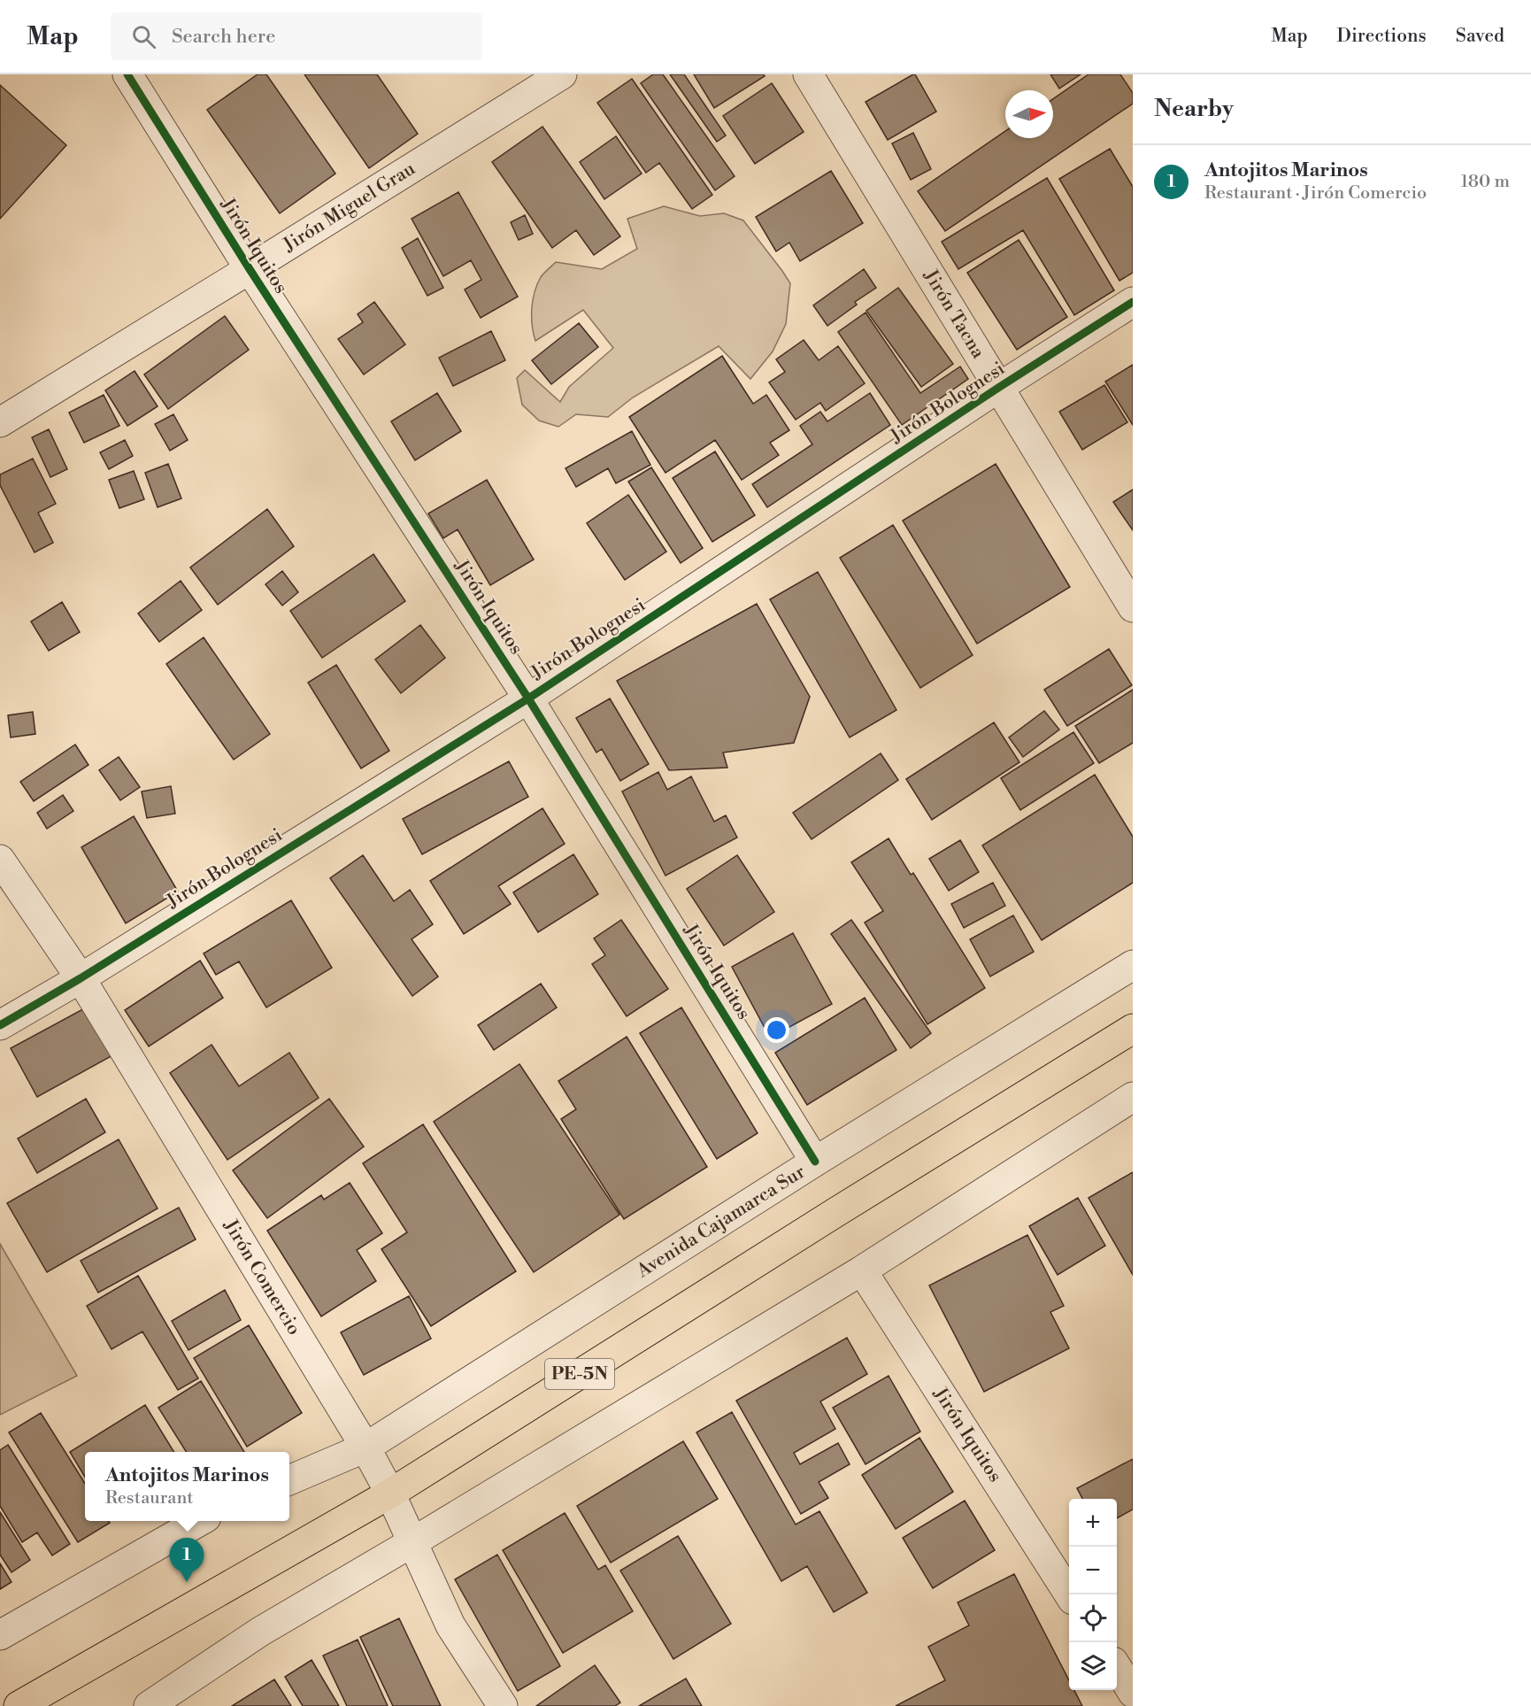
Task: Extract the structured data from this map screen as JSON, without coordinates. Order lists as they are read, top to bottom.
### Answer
{
  "streets": {
    "highway": ["PE-5N"],
    "street": [
      "Jirón Miguel Grau",
      "Jirón Iquitos",
      "Jirón Tacna",
      "Jirón Bolognesi",
      "Avenida Cajamarca Sur",
      "Jirón Comercio"
    ]
  },
  "crossings": [
    ["Jirón Miguel Grau", "Jirón Iquitos"],
    ["Jirón Iquitos", "Jirón Bolognesi"],
    ["Jirón Iquitos", "Avenida Cajamarca Sur"],
    ["Jirón Tacna", "Jirón Bolognesi"],
    ["Jirón Bolognesi", "Jirón Comercio"],
    ["Avenida Cajamarca Sur", "Jirón Comercio"],
    ["Jirón Comercio", "PE-5N"]
  ],
  "north": "right",
  "page": {
    "header": "Map",
    "search": "Search here",
    "nav": ["Map", "Directions", "Saved"],
    "heading": "Nearby",
    "list": [
      {
        "mark": "1",
        "name": "Antojitos Marinos",
        "note": "Restaurant · Jirón Comercio",
        "value": "180 m"
      }
    ],
    "popup": ["Antojitos Marinos", "Restaurant"],
    "map_buttons": ["+", "−"],
    "pins": "1"
  }
}
